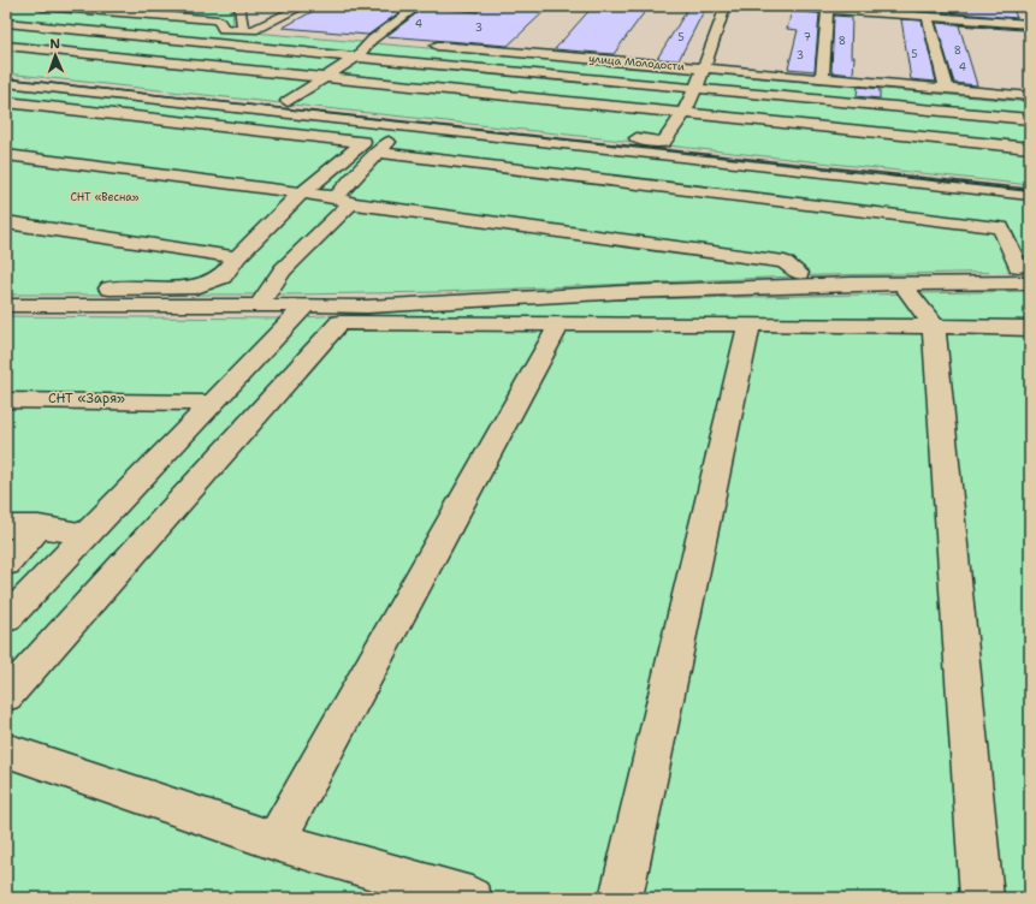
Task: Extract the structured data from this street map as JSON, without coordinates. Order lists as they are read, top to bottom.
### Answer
{
  "streets": {
    "street": ["улица Молодости"]
  },
  "parks": ["СНТ «Весна»", "СНТ «Заря»"],
  "house_numbers": [
    "4",
    "3",
    "5",
    "7",
    "8",
    "8",
    "5",
    "3",
    "4"
  ],
  "north": "top"
}
